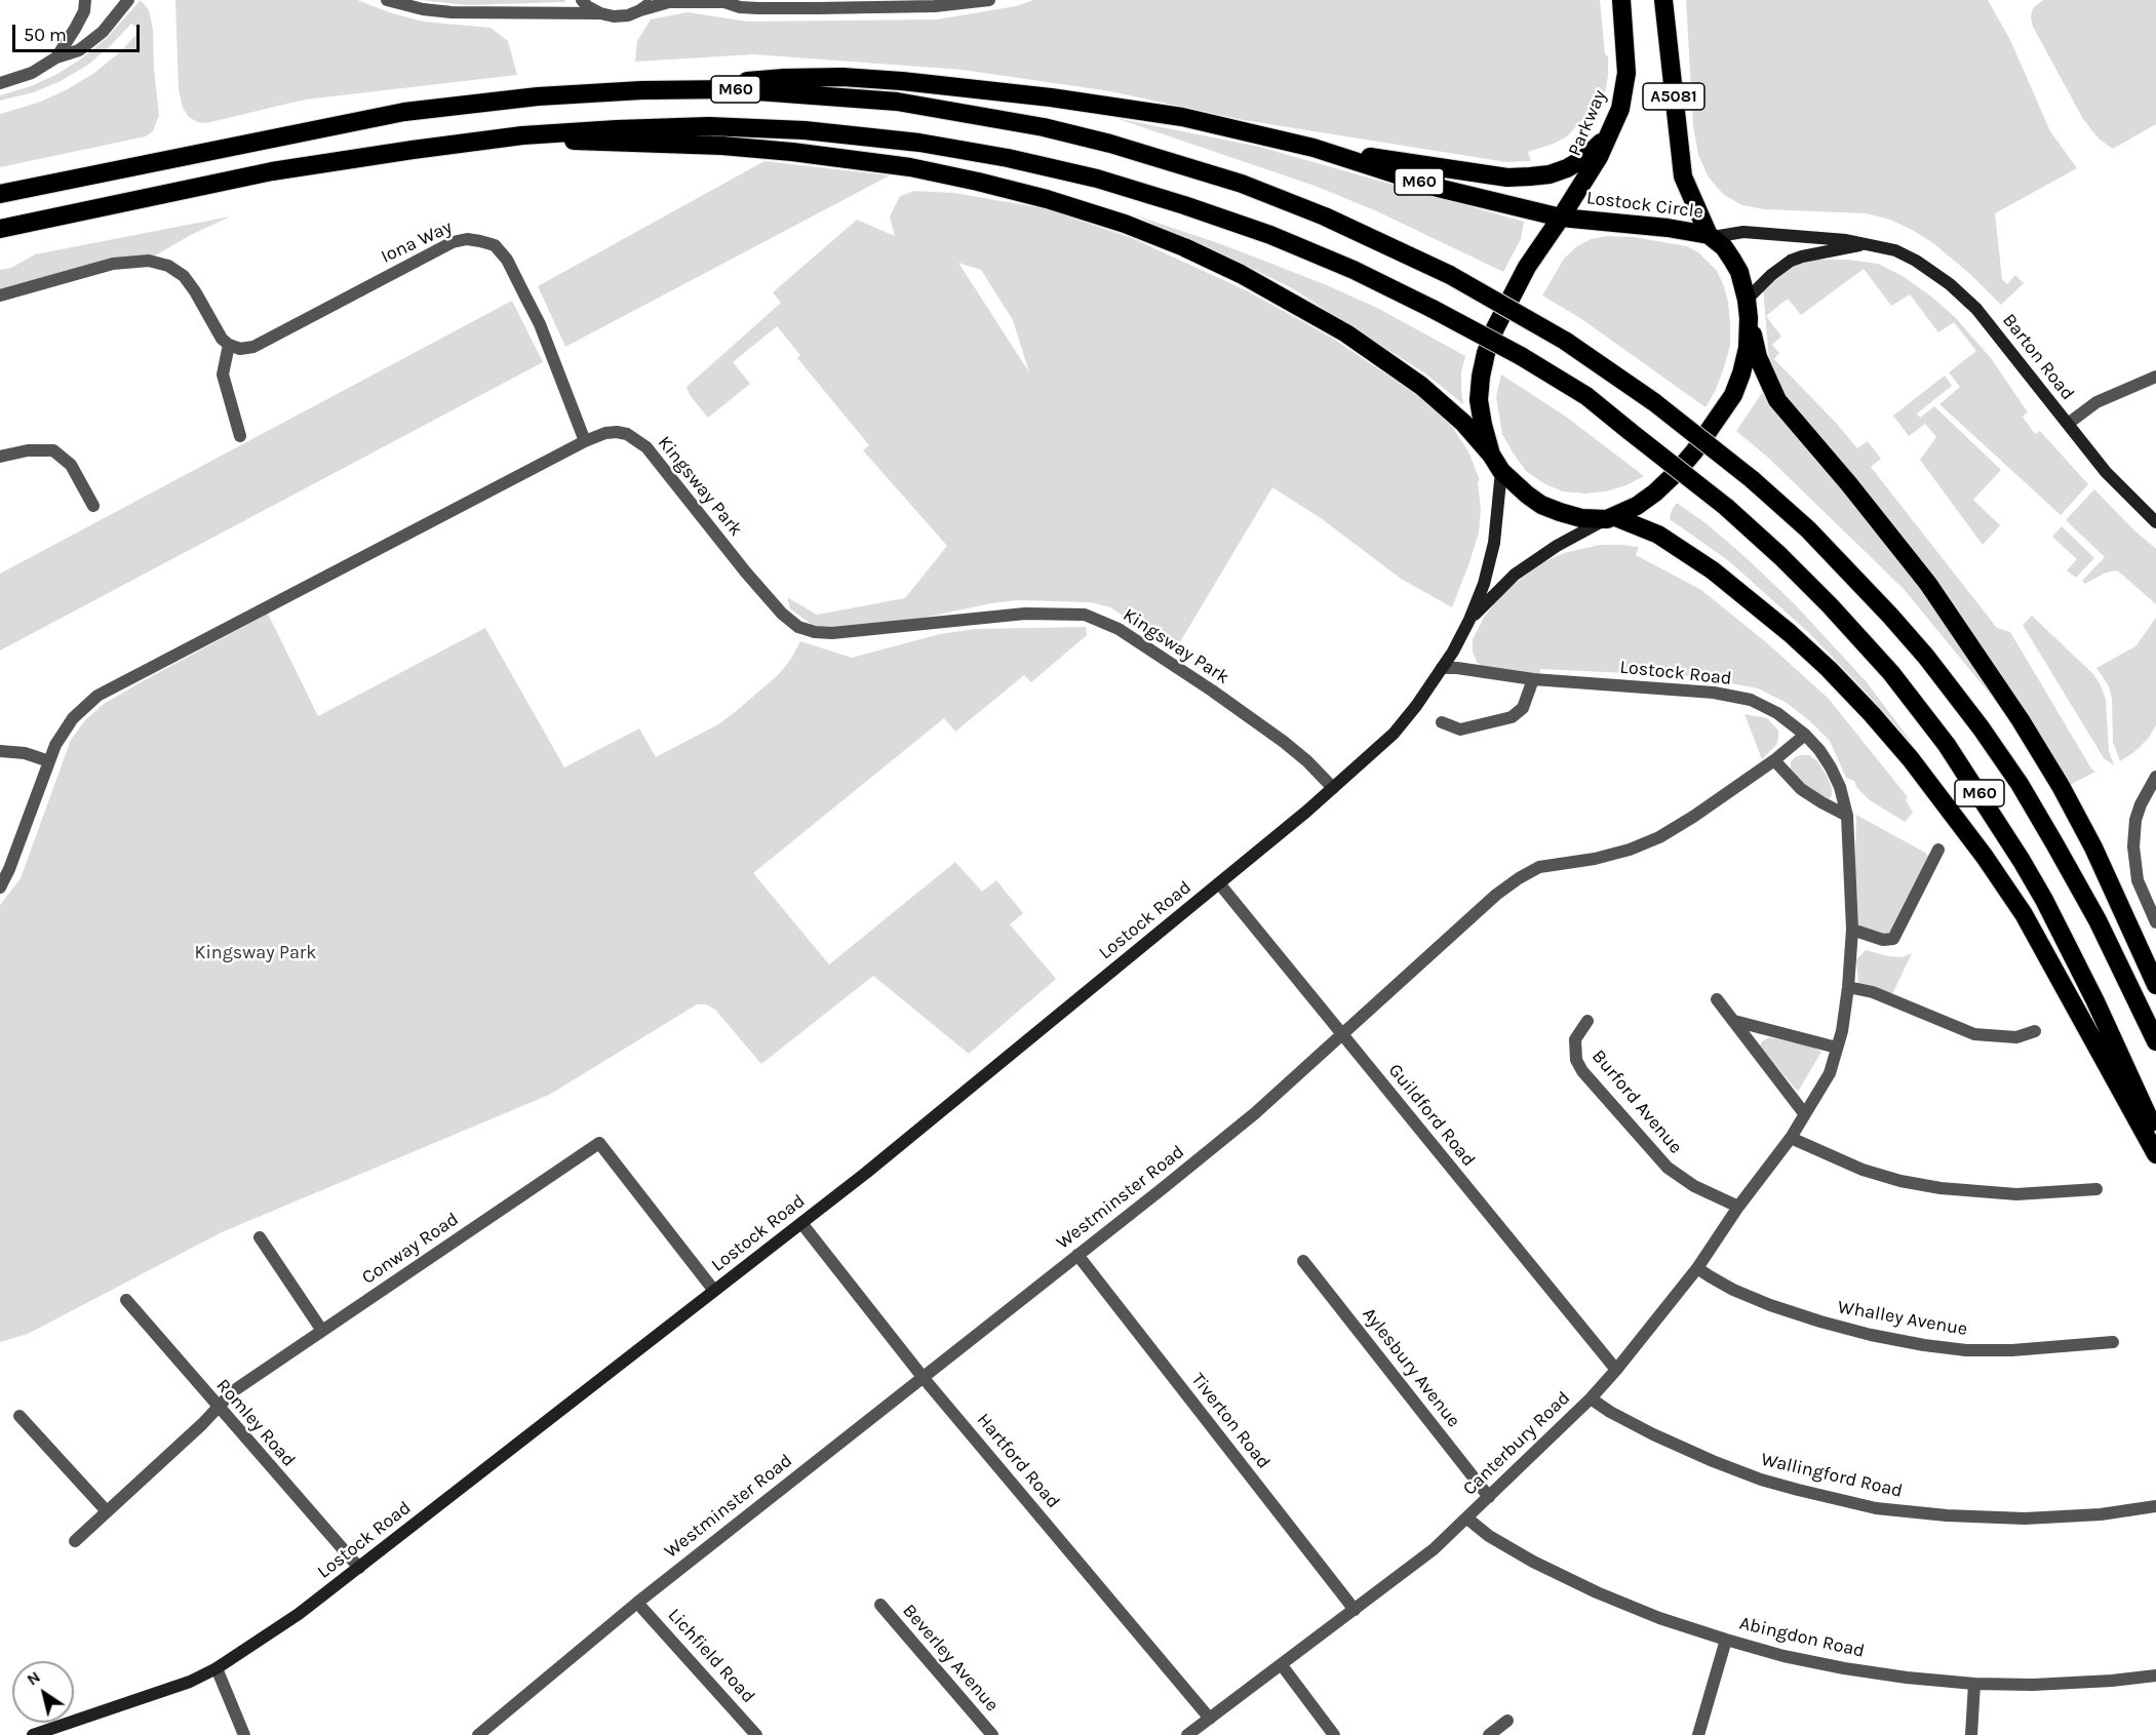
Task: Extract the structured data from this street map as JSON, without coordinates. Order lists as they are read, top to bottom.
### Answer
{
  "streets": {
    "highway": [
      "M60",
      "A5081",
      "Parkway",
      "Lostock Circle"
    ],
    "main road": ["Barton Road", "Lostock Road"],
    "street": [
      "Iona Way",
      "Kingsway Park",
      "Burford Avenue",
      "Guildford Road",
      "Westminster Road",
      "Conway Road",
      "Whalley Avenue",
      "Aylesbury Avenue",
      "Tiverton Road",
      "Romley Road",
      "Canterbury Road",
      "Hartford Road",
      "Wallingford Road",
      "Abingdon Road",
      "Lichfield Road",
      "Beverley Avenue"
    ]
  },
  "crossings": [
    ["M60", "Parkway"],
    ["M60", "Lostock Circle"],
    ["M60", "Lostock Road"],
    ["A5081", "Lostock Circle"],
    ["A5081", "Barton Road"],
    ["Parkway", "Lostock Circle"],
    ["Lostock Circle", "Barton Road"],
    ["Lostock Circle", "Lostock Road"],
    ["Iona Way", "Kingsway Park"],
    ["Kingsway Park", "Lostock Road"],
    ["Lostock Road", "Guildford Road"],
    ["Lostock Road", "Westminster Road"],
    ["Lostock Road", "Conway Road"],
    ["Lostock Road", "Romley Road"],
    ["Lostock Road", "Canterbury Road"],
    ["Lostock Road", "Hartford Road"],
    ["Burford Avenue", "Canterbury Road"],
    ["Guildford Road", "Westminster Road"],
    ["Guildford Road", "Canterbury Road"],
    ["Westminster Road", "Tiverton Road"],
    ["Westminster Road", "Canterbury Road"],
    ["Westminster Road", "Hartford Road"],
    ["Westminster Road", "Lichfield Road"],
    ["Conway Road", "Romley Road"],
    ["Whalley Avenue", "Canterbury Road"],
    ["Aylesbury Avenue", "Canterbury Road"],
    ["Tiverton Road", "Canterbury Road"],
    ["Canterbury Road", "Hartford Road"],
    ["Canterbury Road", "Wallingford Road"],
    ["Canterbury Road", "Abingdon Road"]
  ],
  "parks": ["Kingsway Park"],
  "scale_bar": "50 m",
  "north": "top left"
}
